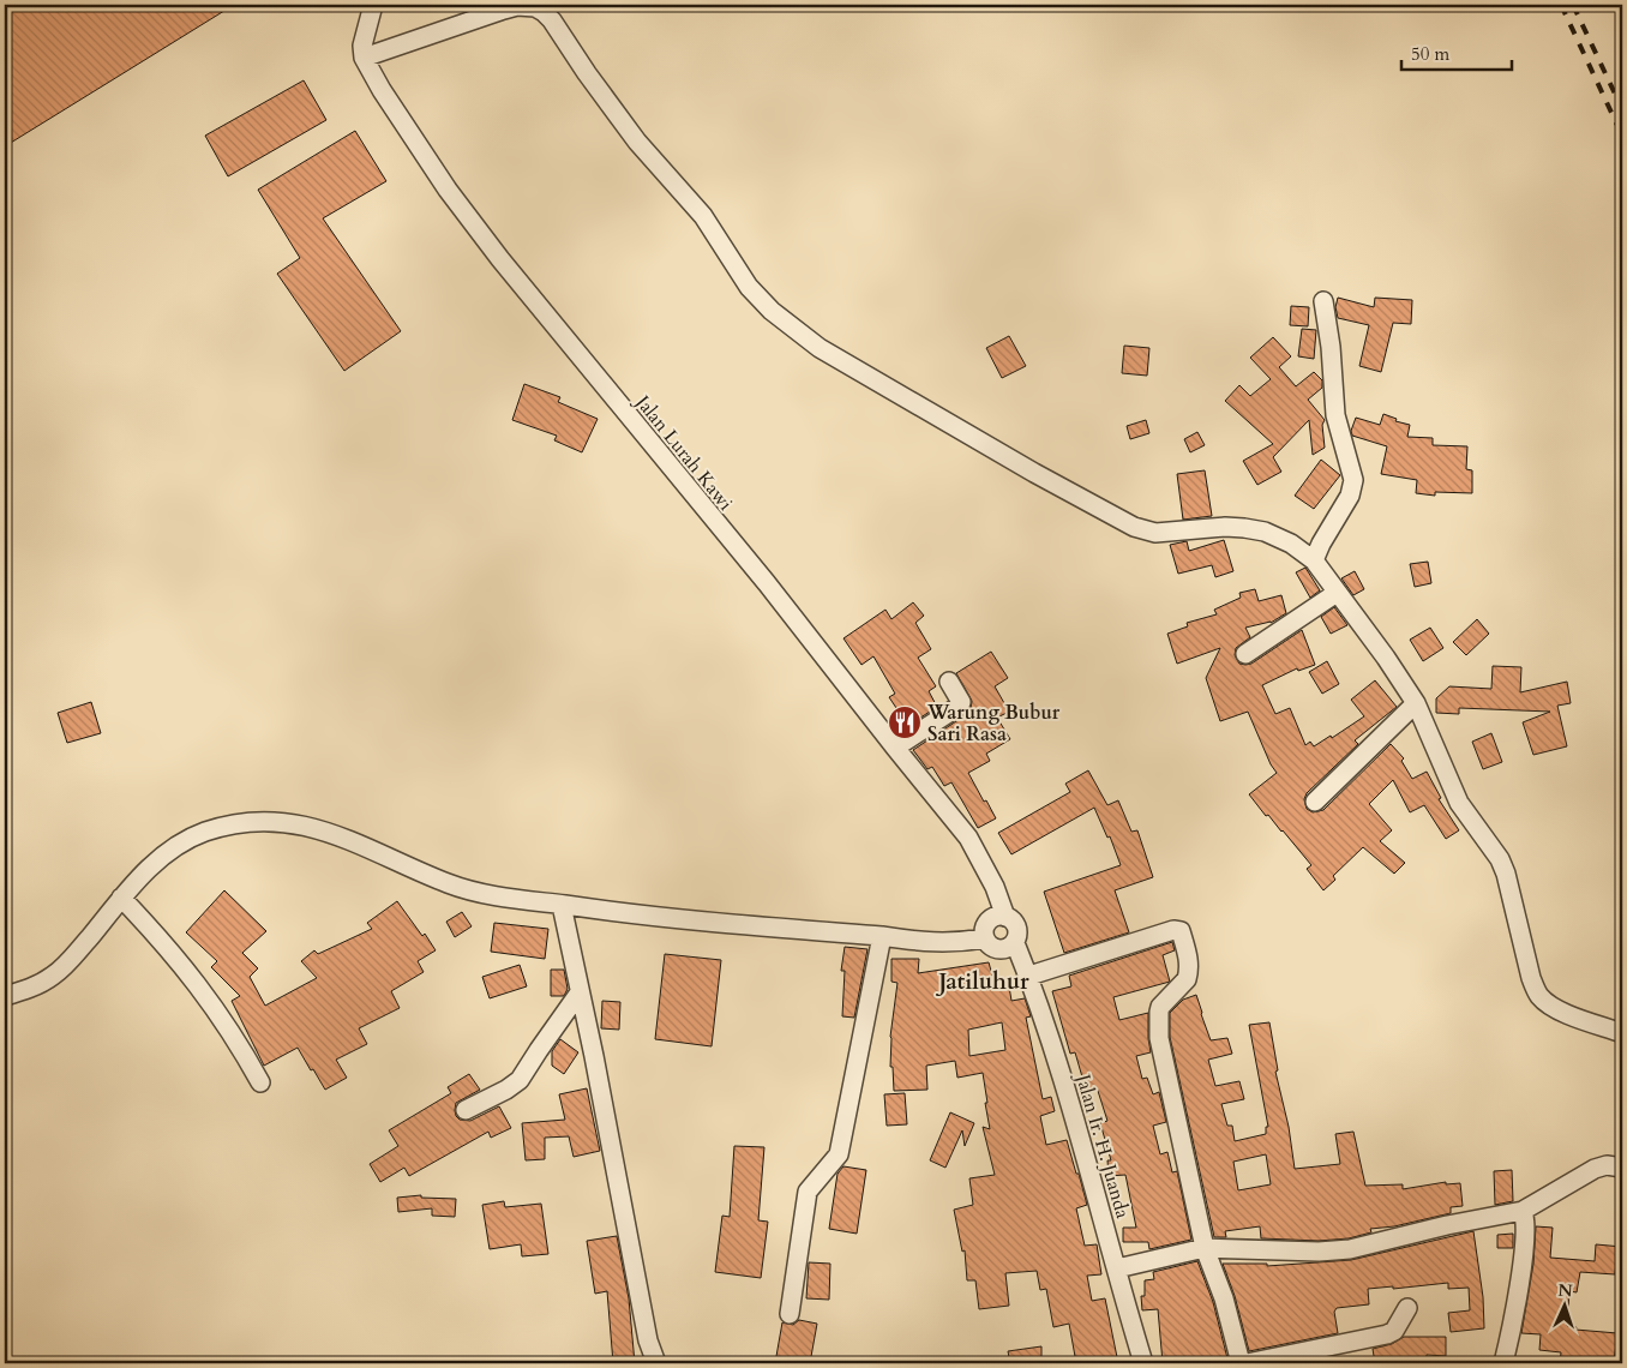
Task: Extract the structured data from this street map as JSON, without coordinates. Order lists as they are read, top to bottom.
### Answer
{
  "streets": {
    "street": ["Jalan Lurah Kawi", "Jalan Ir. H. Juanda"]
  },
  "crossings": [
    ["Jalan Lurah Kawi", "Jalan Ir. H. Juanda"]
  ],
  "districts": ["Jatiluhur"],
  "places": {
    "restaurant": ["Warung Bubur Sari Rasa"]
  },
  "scale_bar": "50 m",
  "north": "top"
}
